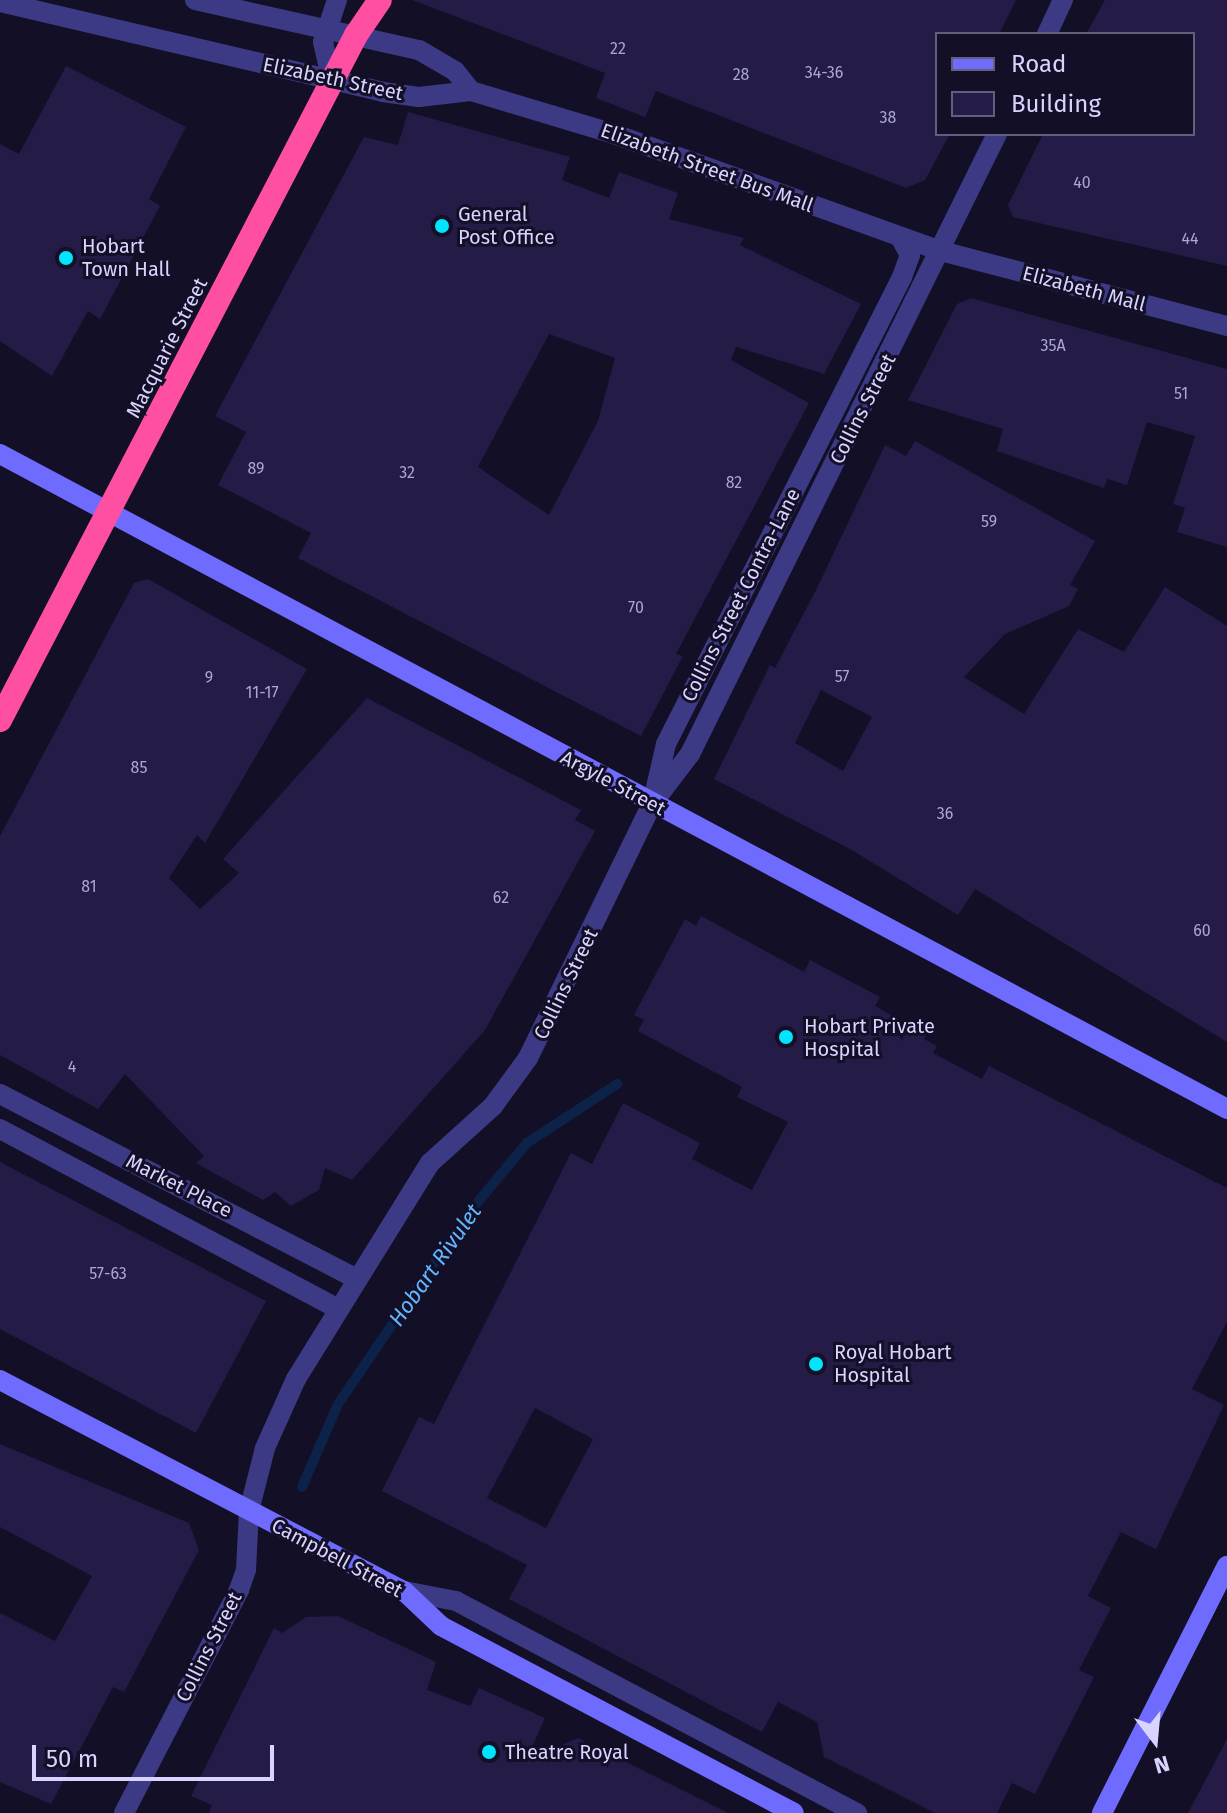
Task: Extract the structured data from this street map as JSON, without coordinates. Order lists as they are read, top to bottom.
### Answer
{
  "streets": {
    "highway": ["Macquarie Street"],
    "main road": ["Argyle Street", "Campbell Street"],
    "street": [
      "Elizabeth Street",
      "Elizabeth Street Bus Mall",
      "Elizabeth Mall",
      "Collins Street",
      "Collins Street Contra-Lane",
      "Market Place"
    ]
  },
  "crossings": [
    ["Elizabeth Street", "Elizabeth Street Bus Mall"],
    ["Elizabeth Street", "Macquarie Street"],
    ["Elizabeth Street Bus Mall", "Elizabeth Mall"],
    ["Elizabeth Street Bus Mall", "Collins Street"],
    ["Elizabeth Street Bus Mall", "Collins Street Contra-Lane"],
    ["Elizabeth Mall", "Collins Street"],
    ["Macquarie Street", "Argyle Street"],
    ["Collins Street", "Collins Street Contra-Lane"],
    ["Collins Street", "Argyle Street"],
    ["Collins Street", "Market Place"],
    ["Collins Street", "Campbell Street"],
    ["Collins Street Contra-Lane", "Argyle Street"]
  ],
  "water": ["Hobart Rivulet"],
  "places": [
    "General Post Office",
    "Hobart Town Hall",
    "Hobart Private Hospital",
    "Royal Hobart Hospital",
    "Theatre Royal"
  ],
  "house_numbers": [
    "22",
    "34-36",
    "28",
    "38",
    "40",
    "44",
    "35A",
    "51",
    "89",
    "32",
    "82",
    "59",
    "70",
    "57",
    "9",
    "11-17",
    "85",
    "36",
    "81",
    "62",
    "60",
    "4",
    "57-63"
  ],
  "legend": ["Road", "Building"],
  "scale_bar": "50 m",
  "north": "bottom"
}
